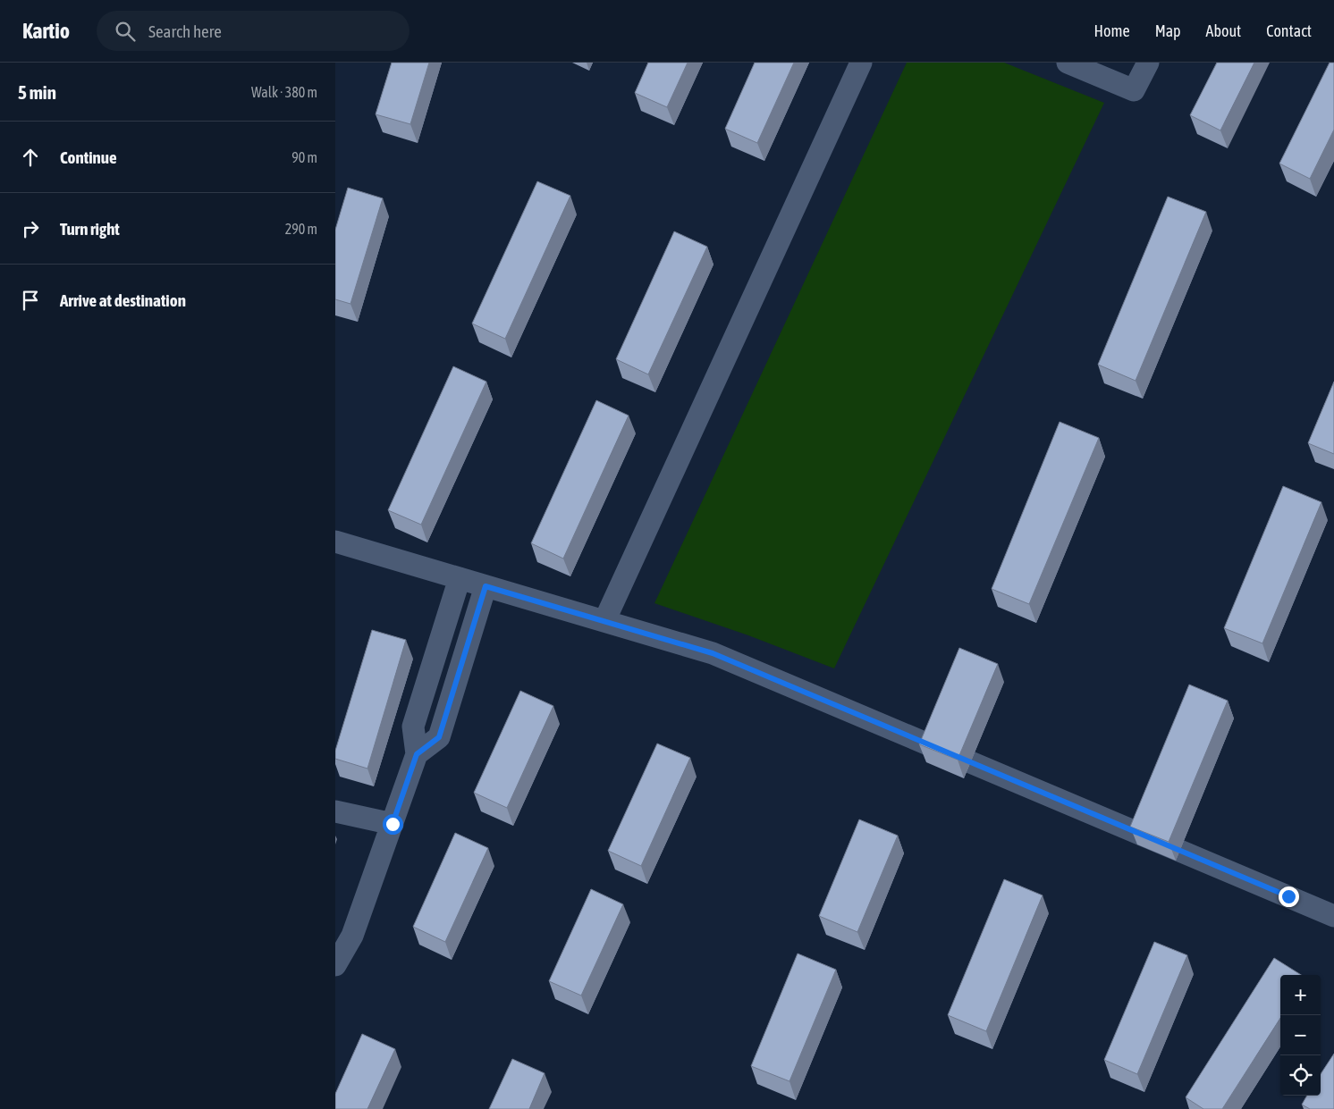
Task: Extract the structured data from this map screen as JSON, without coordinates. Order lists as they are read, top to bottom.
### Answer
{
  "page": {
    "header": "Kartio",
    "search": "Search here",
    "nav": [
      "Home",
      "Map",
      "About",
      "Contact"
    ],
    "heading": ["5 min", "Walk · 380 m"],
    "list": [
      ["Continue", "90 m"],
      ["Turn right", "290 m"],
      "Arrive at destination"
    ],
    "map_buttons": ["+", "−"]
  }
}
